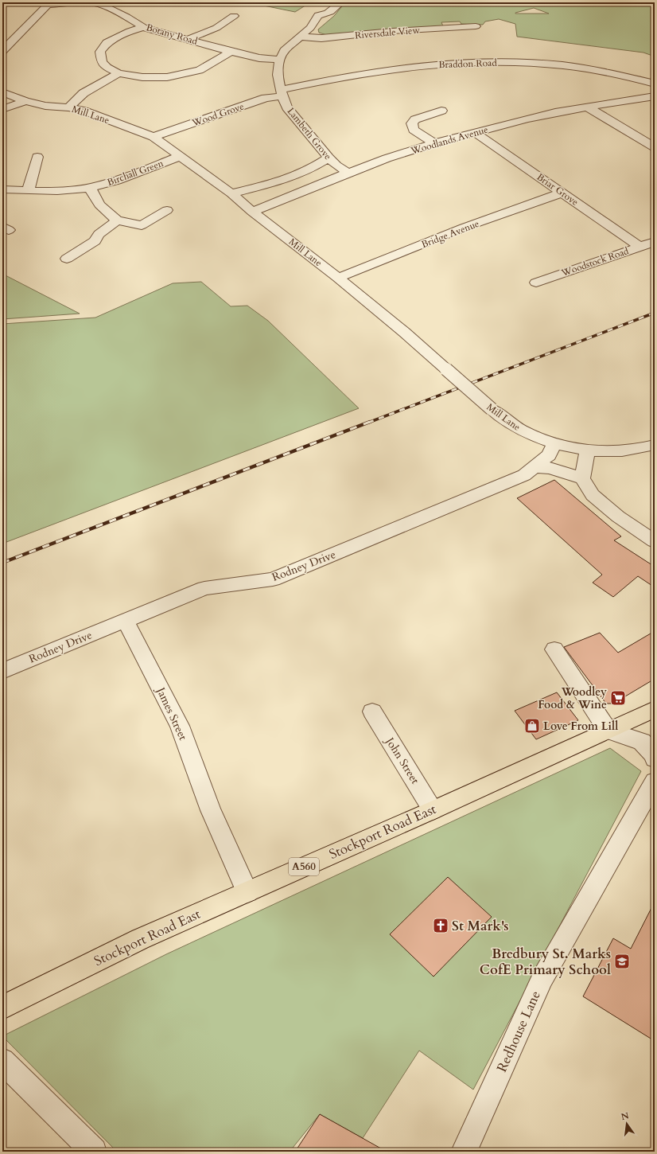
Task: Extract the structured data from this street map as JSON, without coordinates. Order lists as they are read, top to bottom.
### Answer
{
  "streets": {
    "main road": ["Stockport Road East", "A560"],
    "street": [
      "Riversdale View",
      "Botany Road",
      "Braddon Road",
      "Mill Lane",
      "Wood Grove",
      "Lambeth Grove",
      "Woodlands Avenue",
      "Birchall Green",
      "Briar Grove",
      "Bridge Avenue",
      "Woodstock Road",
      "Rodney Drive",
      "James Street",
      "John Street",
      "Redhouse Lane"
    ]
  },
  "crossings": [
    ["Riversdale View", "Lambeth Grove"],
    ["Botany Road", "Lambeth Grove"],
    ["Braddon Road", "Wood Grove"],
    ["Braddon Road", "Lambeth Grove"],
    ["Mill Lane", "Wood Grove"],
    ["Mill Lane", "Woodlands Avenue"],
    ["Mill Lane", "Birchall Green"],
    ["Mill Lane", "Bridge Avenue"],
    ["Mill Lane", "Rodney Drive"],
    ["Wood Grove", "Lambeth Grove"],
    ["Lambeth Grove", "Woodlands Avenue"],
    ["Woodlands Avenue", "Briar Grove"],
    ["Briar Grove", "Bridge Avenue"],
    ["Briar Grove", "Woodstock Road"],
    ["Rodney Drive", "James Street"],
    ["James Street", "Stockport Road East"],
    ["John Street", "Stockport Road East"],
    ["Stockport Road East", "A560"]
  ],
  "places": {
    "supermarket": ["Woodley Food & Wine"],
    "shop": ["Love From Lill"],
    "church": ["St Mark's"],
    "school or university": ["Bredbury St. Marks CofE Primary School"]
  },
  "north": "top"
}
